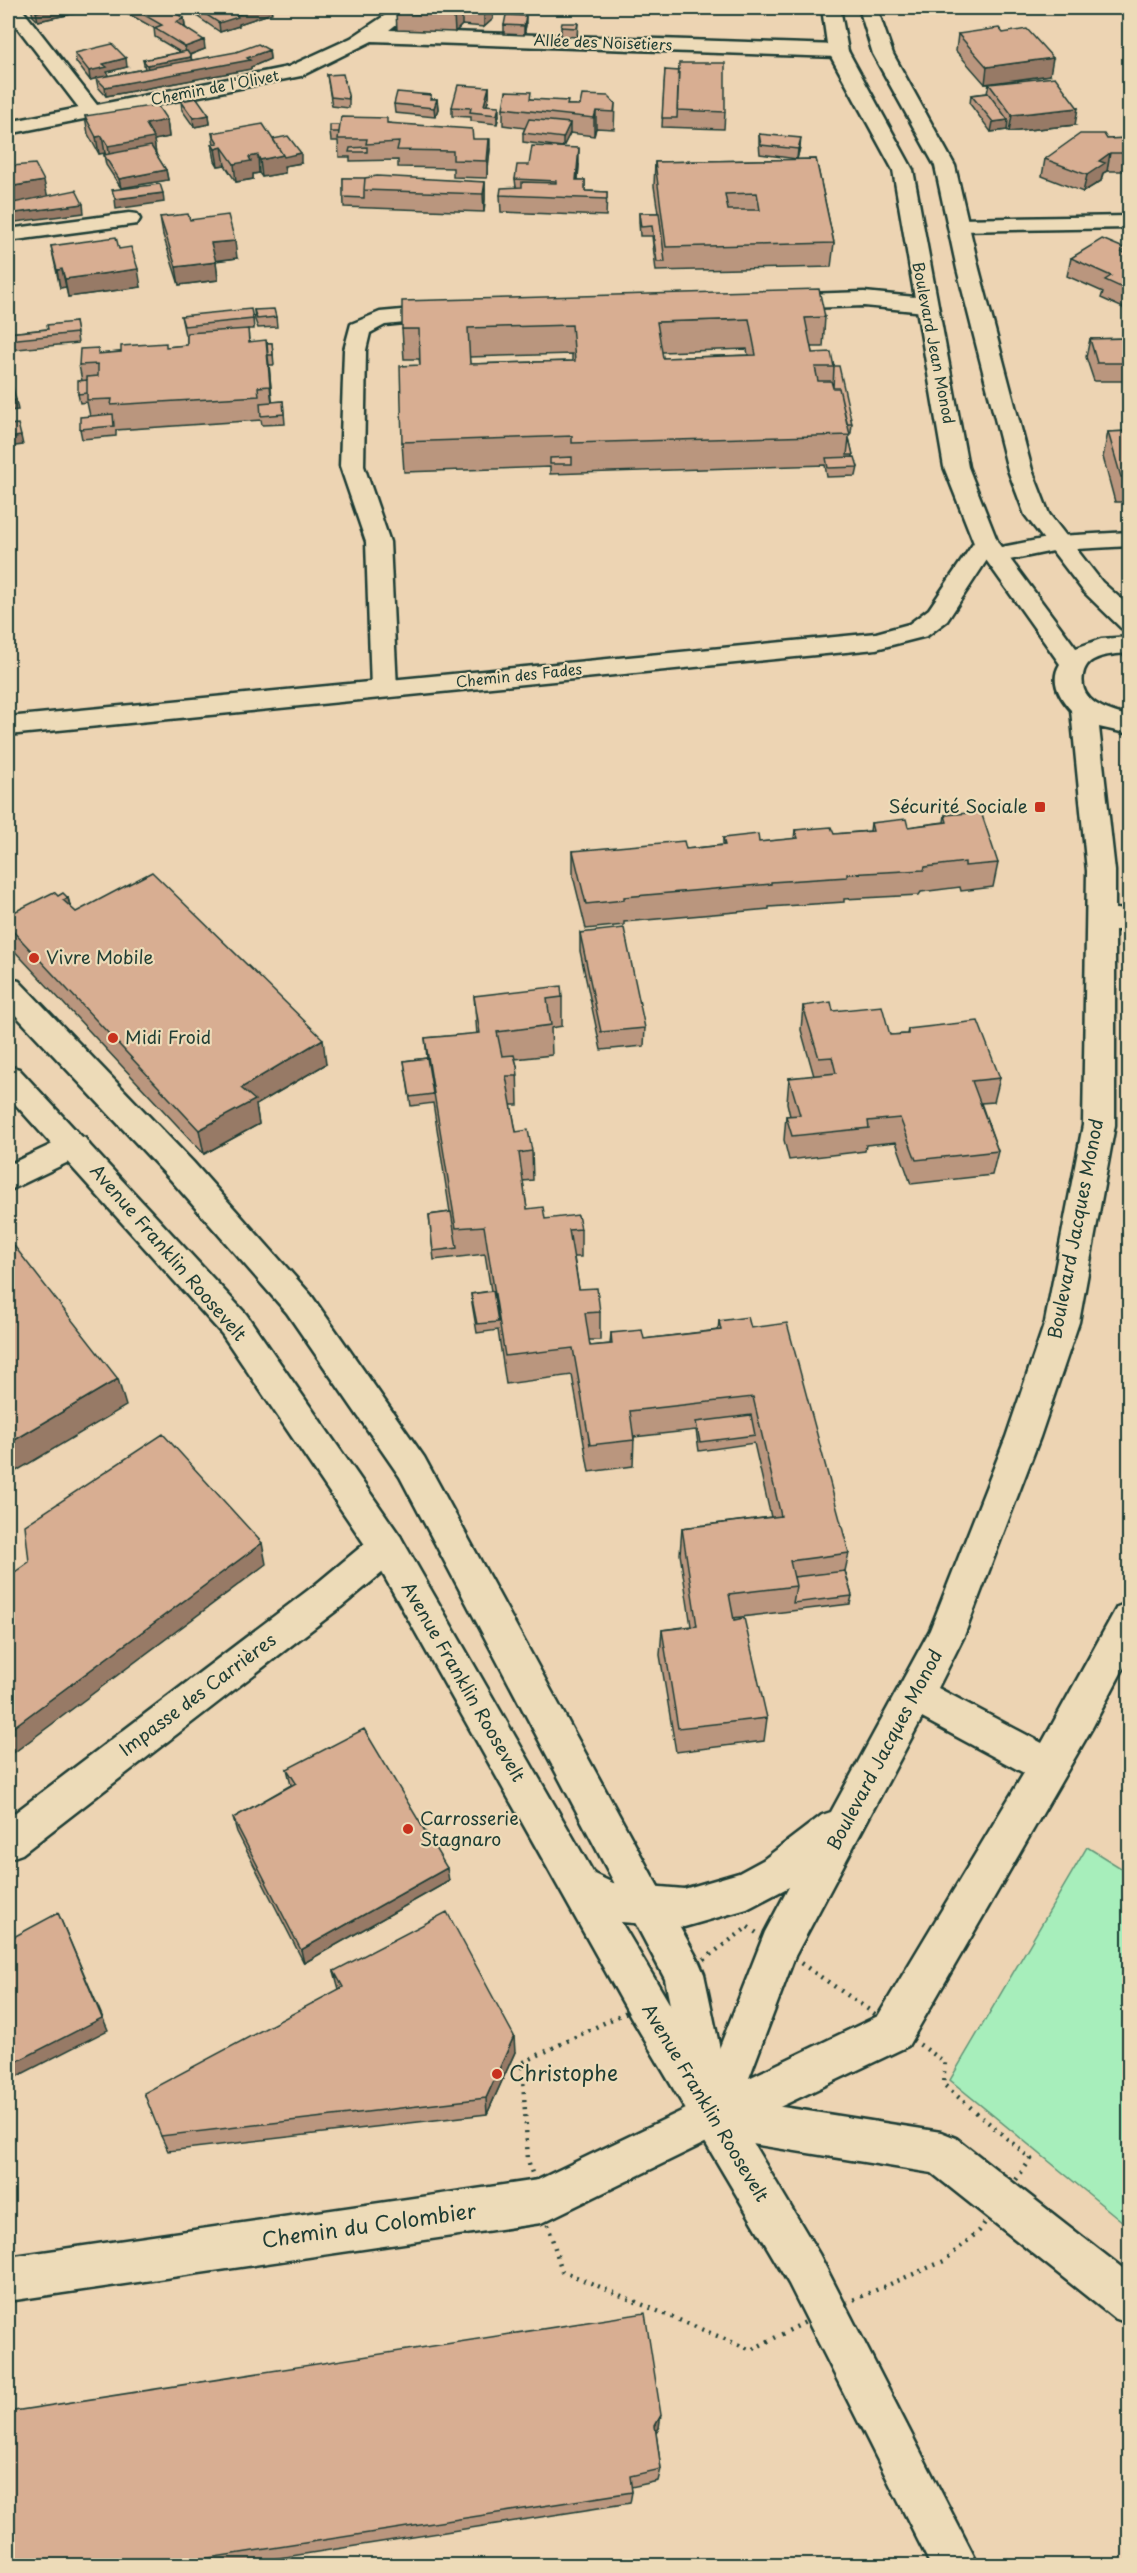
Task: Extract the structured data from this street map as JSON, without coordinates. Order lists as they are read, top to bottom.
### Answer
{
  "streets": {
    "street": [
      "Allée des Noisetiers",
      "Chemin de l'Olivet",
      "Boulevard Jean Monod",
      "Chemin des Fades",
      "Boulevard Jacques Monod",
      "Avenue Franklin Roosevelt",
      "Impasse des Carrières",
      "Chemin du Colombier"
    ]
  },
  "crossings": [
    ["Allée des Noisetiers", "Chemin de l'Olivet"],
    ["Allée des Noisetiers", "Boulevard Jean Monod"],
    ["Boulevard Jean Monod", "Chemin des Fades"],
    ["Boulevard Jacques Monod", "Avenue Franklin Roosevelt"],
    ["Boulevard Jacques Monod", "Chemin du Colombier"],
    ["Avenue Franklin Roosevelt", "Impasse des Carrières"],
    ["Avenue Franklin Roosevelt", "Chemin du Colombier"]
  ],
  "places": {
    "transit": ["Sécurité Sociale"],
    "other": [
      "Vivre Mobile",
      "Midi Froid",
      "Carrosserie Stagnaro",
      "Christophe"
    ]
  }
}
